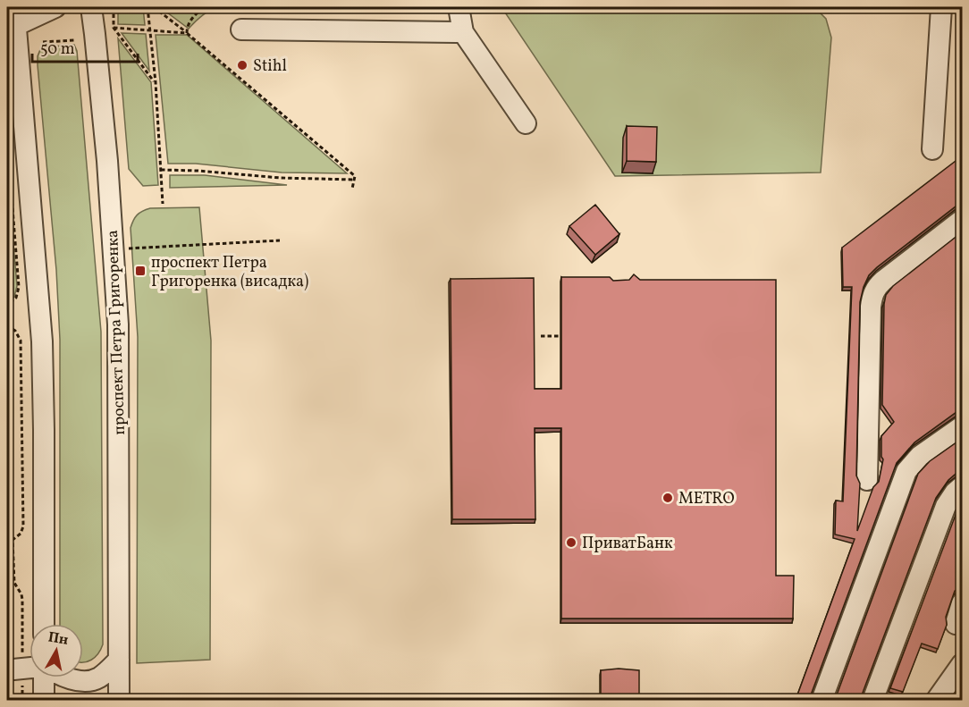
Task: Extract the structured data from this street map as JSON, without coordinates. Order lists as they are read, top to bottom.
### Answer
{
  "streets": {
    "street": ["проспект Петра Григоренка"]
  },
  "places": {
    "other": ["Stihl", "METRO", "ПриватБанк"],
    "transit": ["проспект Петра Григоренка (висадка)"]
  },
  "scale_bar": "50 m",
  "north": "top"
}
